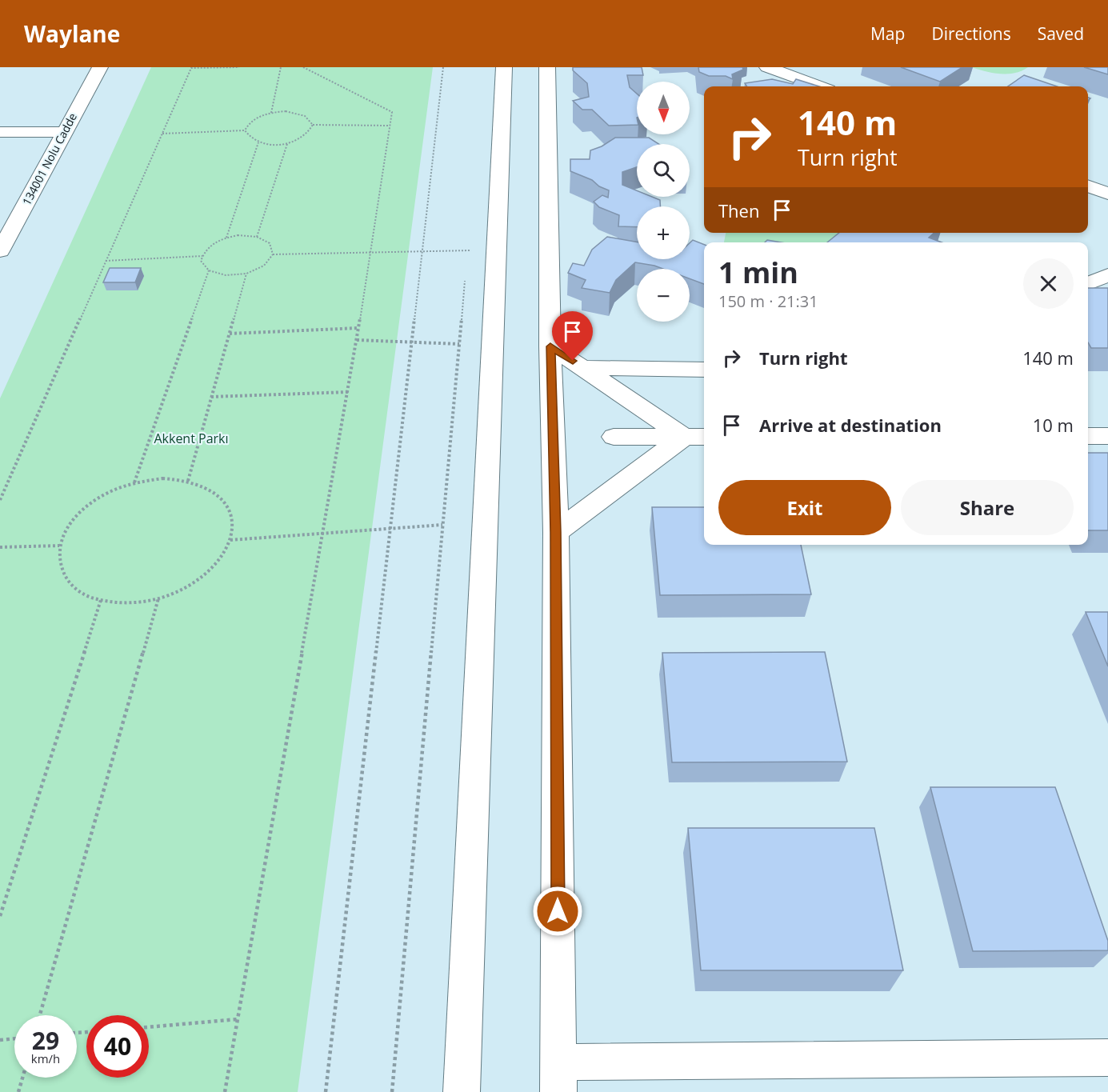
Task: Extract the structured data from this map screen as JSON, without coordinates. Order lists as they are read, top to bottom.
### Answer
{
  "streets": {
    "street": ["134001 Nolu Cadde"]
  },
  "parks": ["Akkent Parkı"],
  "north": "bottom",
  "page": {
    "header": "Waylane",
    "nav": ["Map", "Directions", "Saved"],
    "map_buttons": ["+", "−"],
    "turn": ["140 m", "Turn right"],
    "then": "Then",
    "heading": ["1 min", "150 m · 21:31"],
    "list": [
      {
        "name": "Turn right",
        "value": "140 m"
      },
      {
        "name": "Arrive at destination",
        "value": "10 m"
      }
    ],
    "buttons": ["Exit", "Share"],
    "speed": "29 km/h",
    "limit": "40"
  }
}
